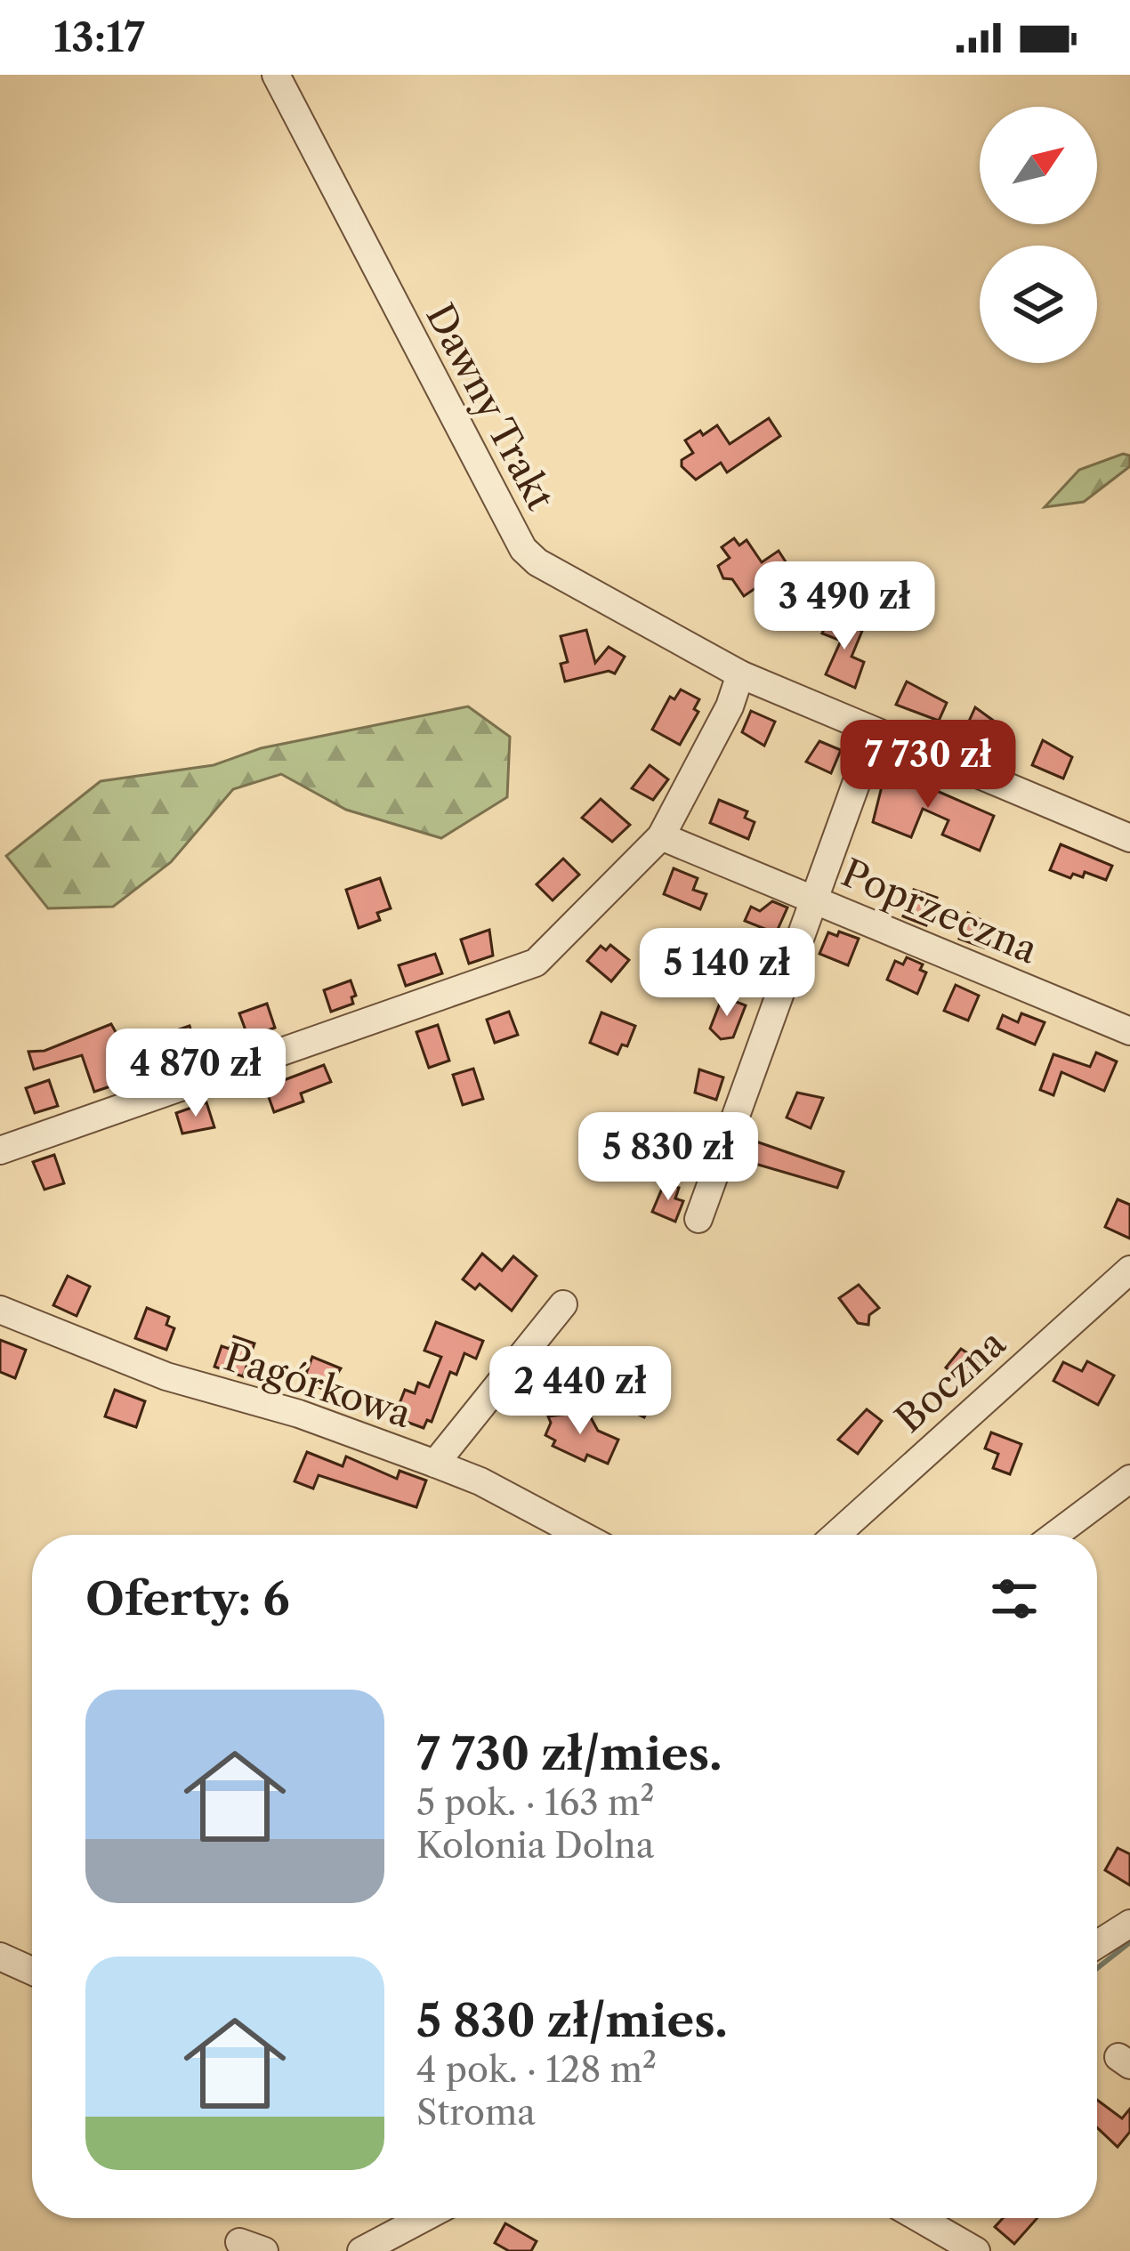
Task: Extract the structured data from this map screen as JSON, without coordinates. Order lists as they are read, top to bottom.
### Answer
{
  "streets": {
    "street": [
      "Dawny Trakt",
      "Poprzeczna",
      "Boczna",
      "Pagórkowa"
    ]
  },
  "north": "top right",
  "page": {
    "status": "13:17",
    "price": [
      "3 490 zł",
      "7 730 zł",
      "5 140 zł",
      "4 870 zł",
      "5 830 zł",
      "2 440 zł"
    ],
    "heading": "Oferty: 6",
    "list": [
      {
        "name": "7 730 zł/mies.",
        "note": "5 pok. · 163 m² · Kolonia Dolna"
      },
      {
        "name": "5 830 zł/mies.",
        "note": "4 pok. · 128 m² · Stroma"
      }
    ]
  }
}
